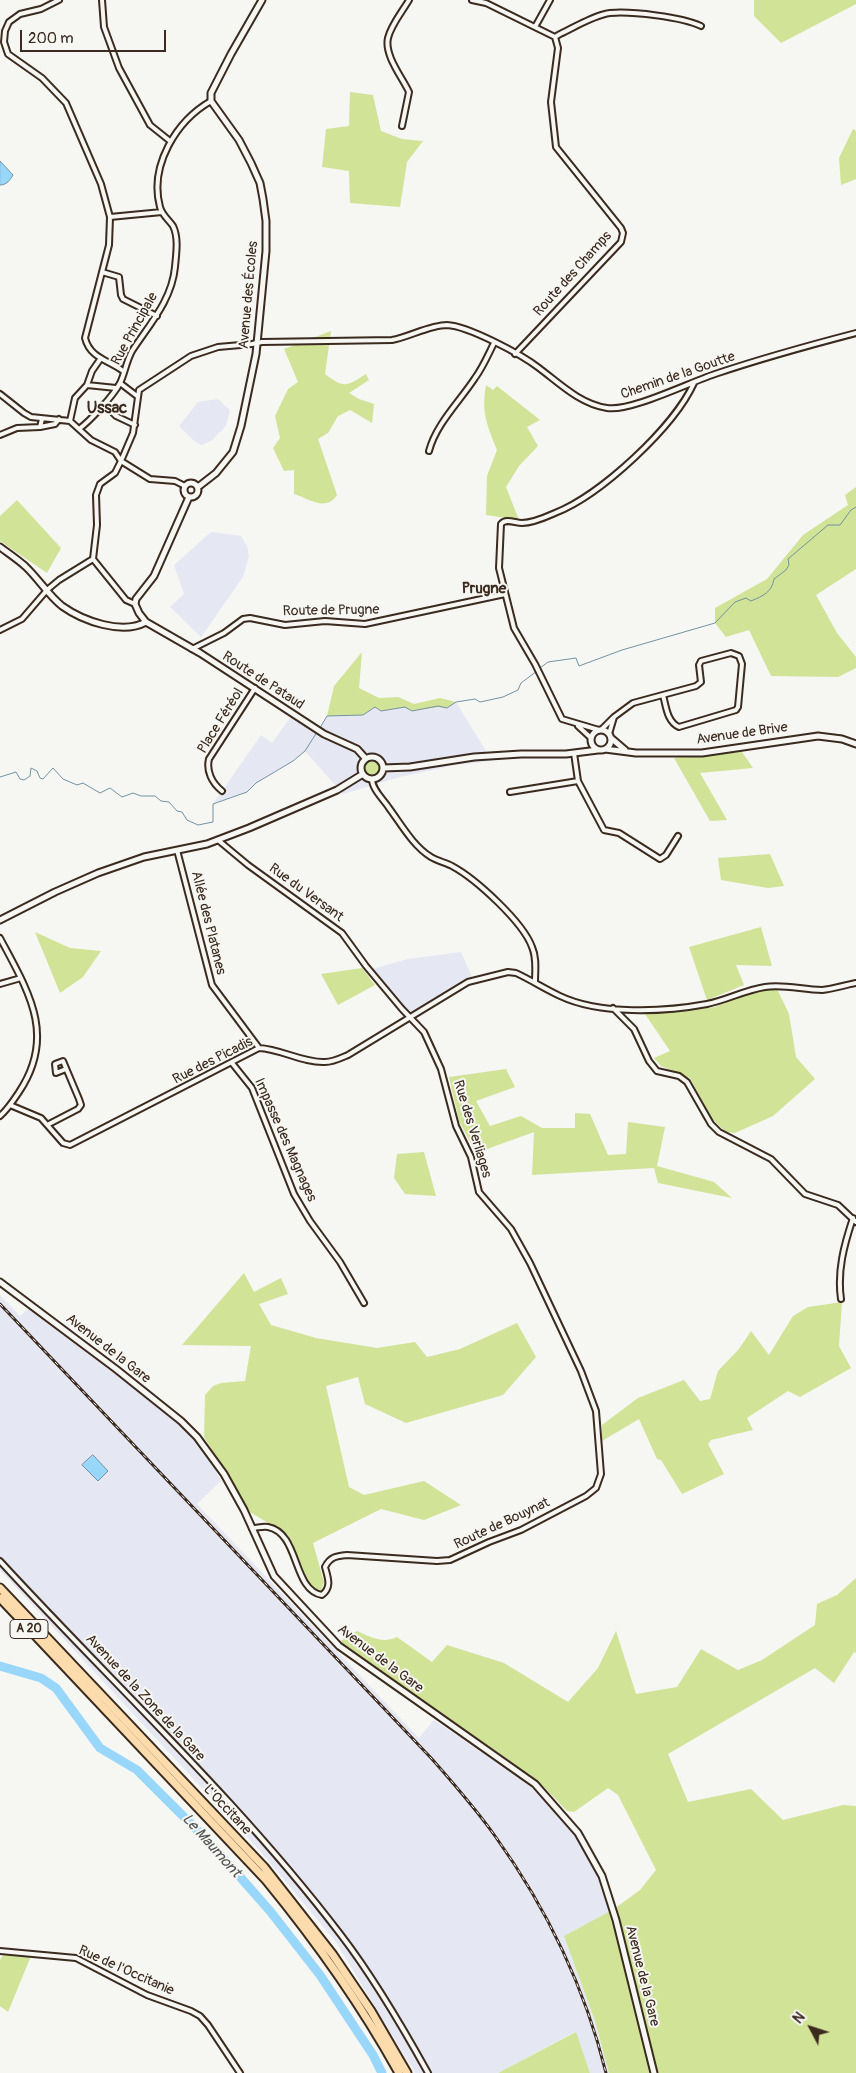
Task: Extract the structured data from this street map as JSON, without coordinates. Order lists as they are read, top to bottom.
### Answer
{
  "streets": {
    "highway": ["A 20", "L'Occitane"],
    "street": [
      "Route des Champs",
      "Avenue des Écoles",
      "Rue Principale",
      "Chemin de la Goutte",
      "Route de Prugne",
      "Route de Pataud",
      "Place Féréol",
      "Avenue de Brive",
      "Rue du Versant",
      "Allée des Platanes",
      "Rue des Picadis",
      "Rue des Verliages",
      "Impasse des Magnages",
      "Avenue de la Gare",
      "Route de Bouynat",
      "Avenue de la Zone de la Gare",
      "Rue de l'Occitanie"
    ]
  },
  "crossings": [
    ["Route des Champs", "Chemin de la Goutte"],
    ["Avenue des Écoles", "Rue Principale"],
    ["Avenue des Écoles", "Chemin de la Goutte"],
    ["Route de Prugne", "Route de Pataud"],
    ["Route de Pataud", "Place Féréol"],
    ["Rue du Versant", "Rue des Picadis"],
    ["Rue du Versant", "Rue des Verliages"],
    ["Allée des Platanes", "Rue des Picadis"],
    ["Rue des Picadis", "Rue des Verliages"],
    ["Rue des Picadis", "Impasse des Magnages"],
    ["Rue des Verliages", "Route de Bouynat"],
    ["Avenue de la Gare", "Route de Bouynat"]
  ],
  "districts": ["Ussac", "Prugne"],
  "water": ["Le Maumont"],
  "scale_bar": "200 m",
  "north": "top left"
}
